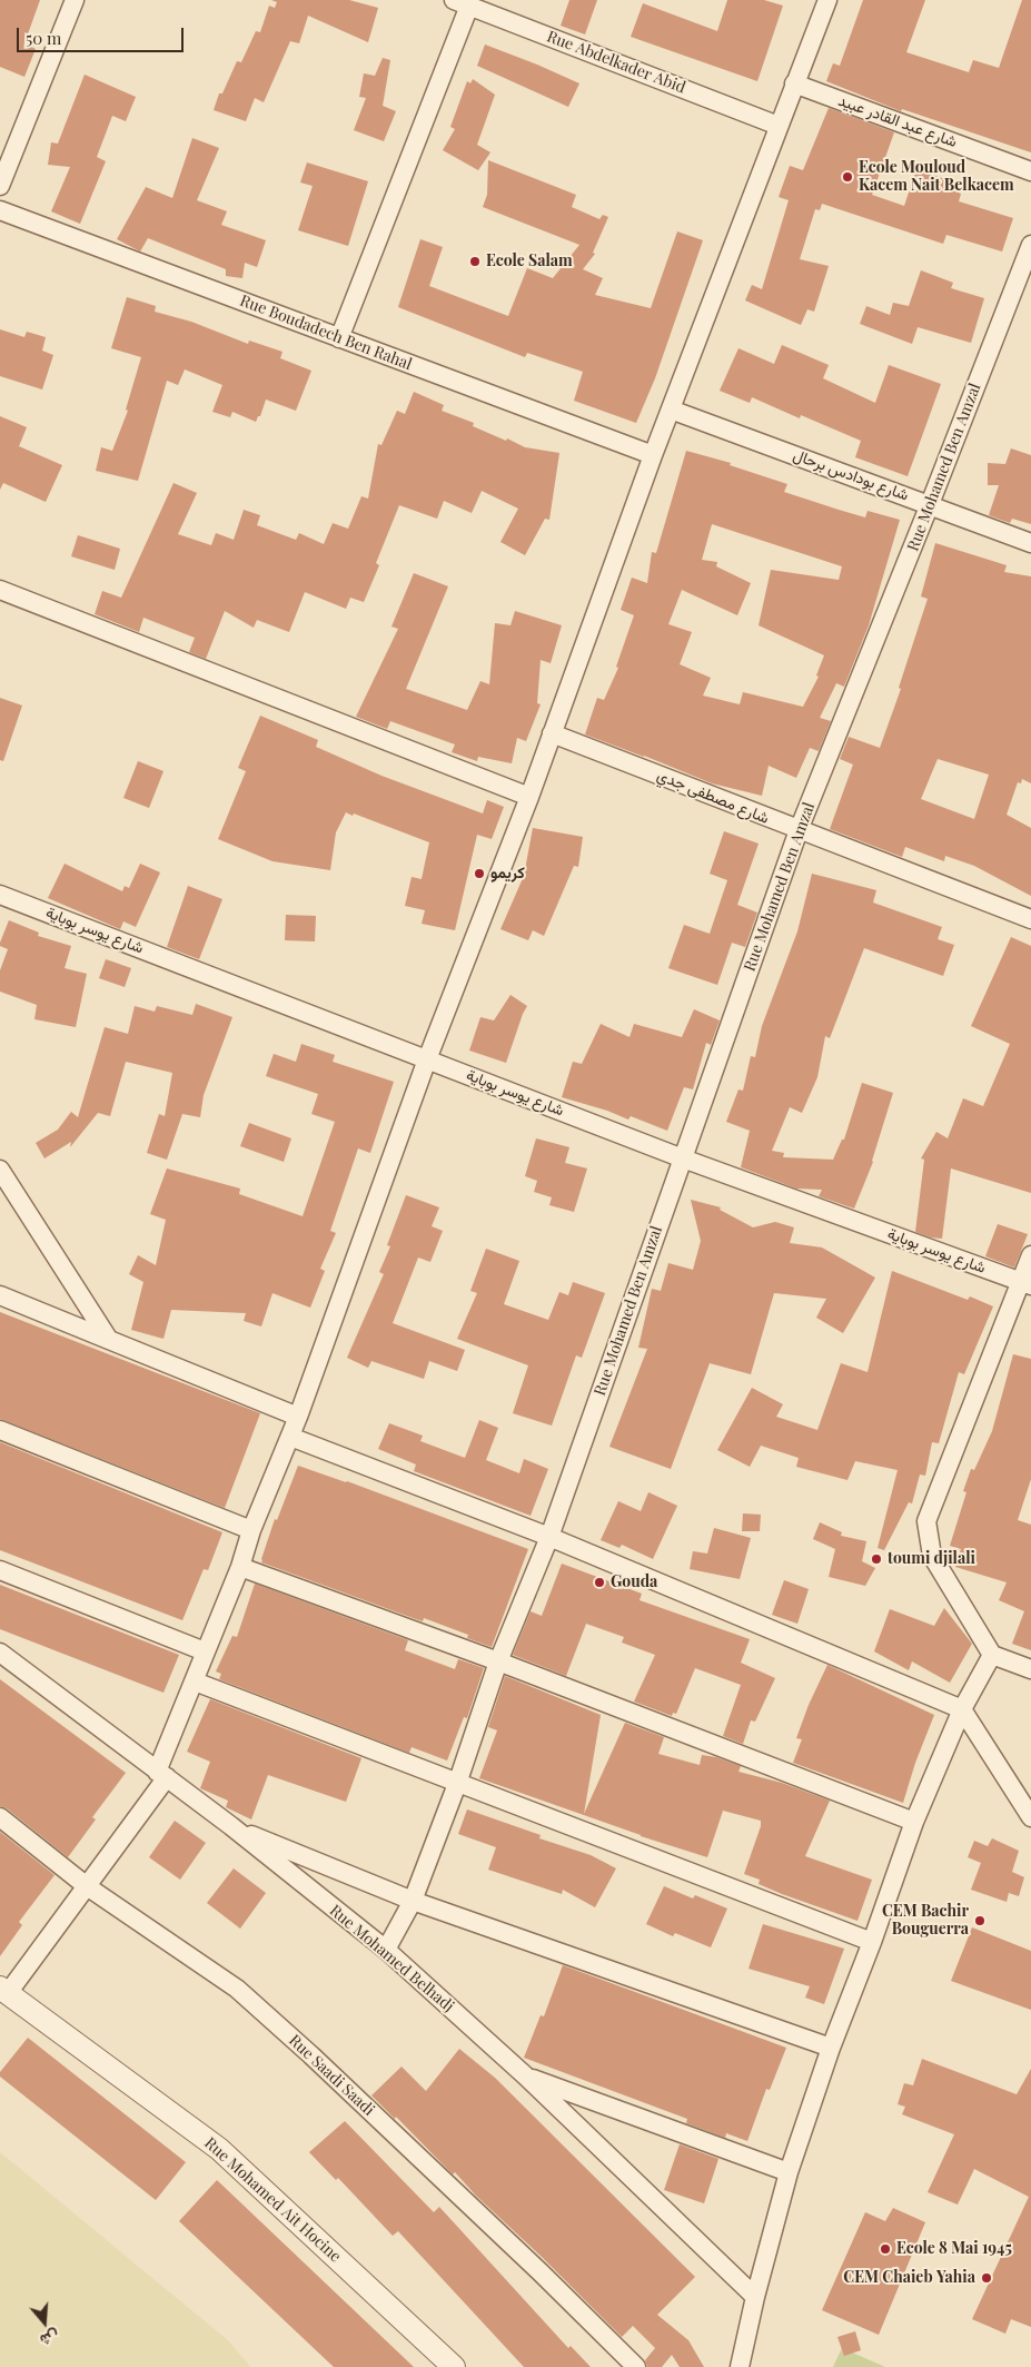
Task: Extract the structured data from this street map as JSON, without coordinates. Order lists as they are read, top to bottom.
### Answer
{
  "streets": {
    "street": [
      "Rue Abdelkader Abid",
      "شارع عبد القادر عبيد",
      "Rue Boudadech Ben Rahal",
      "Rue Mohamed Ben Amzal",
      "شارع بودادس برحال",
      "شارع مصطفى جدي",
      "شارع يوسر بوباية",
      "Rue Mohamed Belhadj",
      "Rue Saadi Saadi",
      "Rue Mohamed Ait Hocine"
    ]
  },
  "crossings": [
    ["Rue Mohamed Ben Amzal", "شارع بودادس برحال"],
    ["Rue Mohamed Ben Amzal", "شارع مصطفى جدي"],
    ["Rue Mohamed Ben Amzal", "شارع يوسر بوباية"],
    ["Rue Mohamed Ben Amzal", "Rue Mohamed Belhadj"]
  ],
  "places": [
    "Ecole Mouloud Kacem Nait Belkacem",
    "Ecole Salam",
    "كريمو",
    "toumi djilali",
    "Gouda",
    "CEM Bachir Bouguerra",
    "Ecole 8 Mai 1945",
    "CEM Chaieb Yahia"
  ],
  "scale_bar": "50 m",
  "north": "bottom"
}
